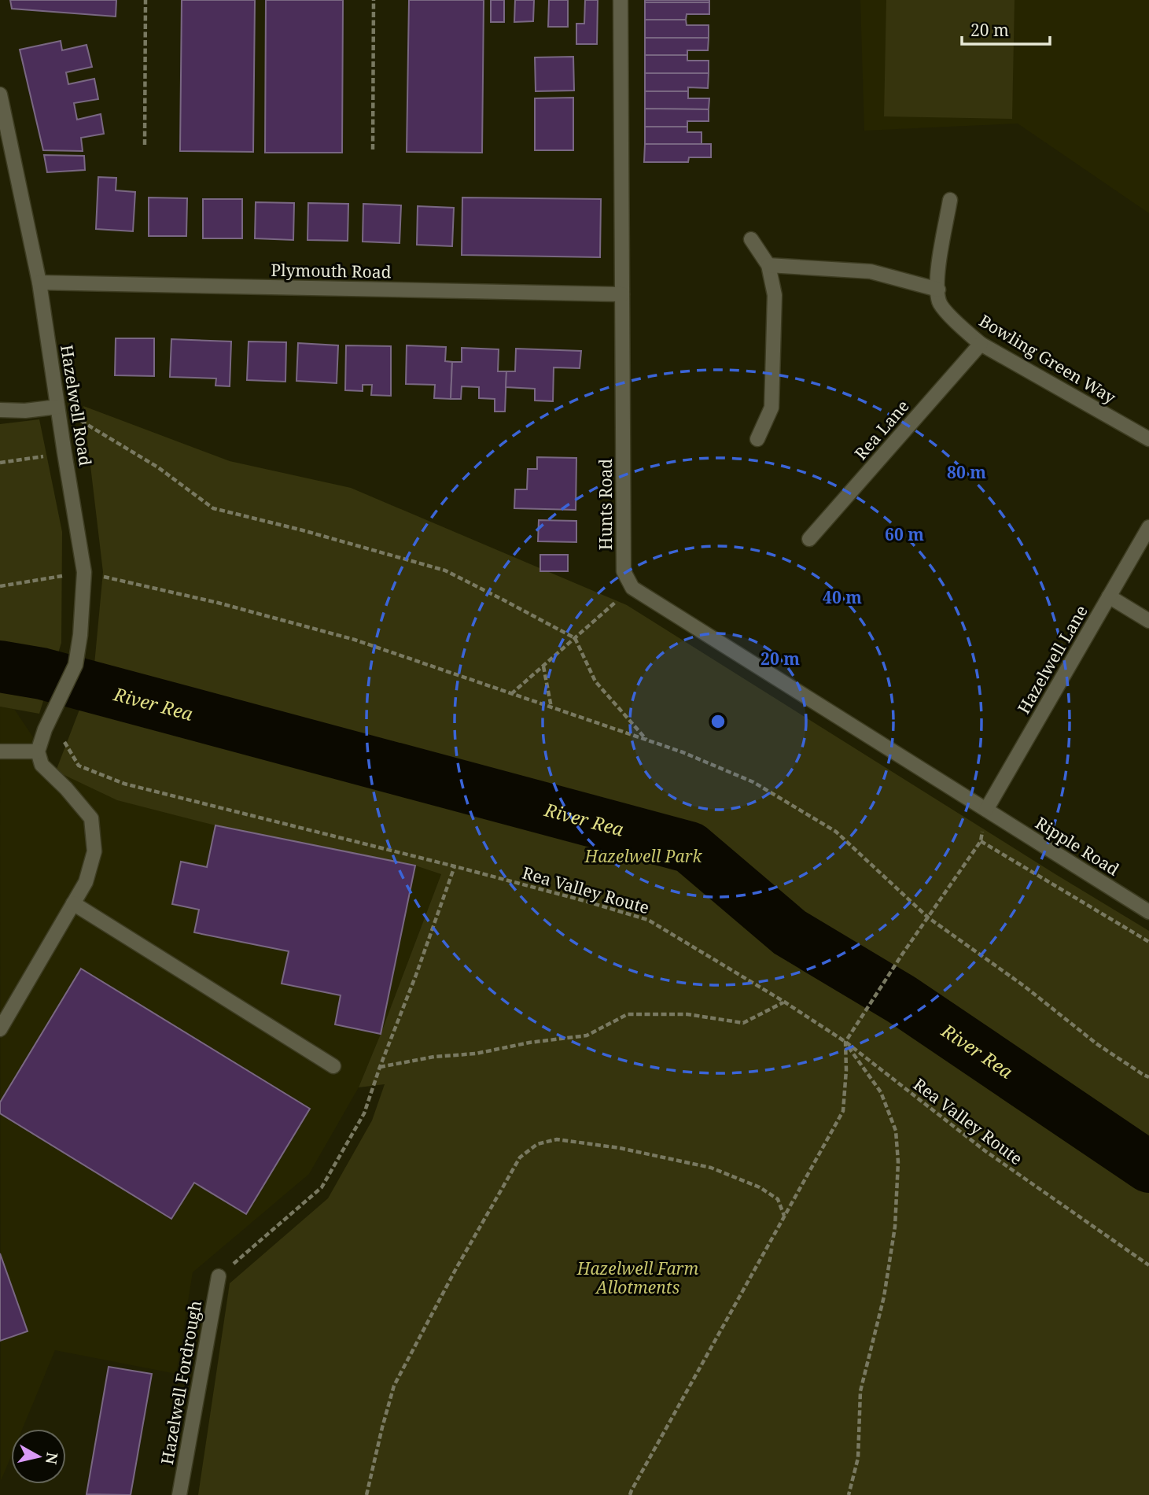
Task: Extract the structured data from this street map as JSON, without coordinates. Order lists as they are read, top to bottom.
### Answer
{
  "streets": {
    "street": [
      "Plymouth Road",
      "Bowling Green Way",
      "Hazelwell Road",
      "Rea Lane",
      "Hunts Road",
      "Hazelwell Lane",
      "Ripple Road",
      "Hazelwell Fordrough"
    ],
    "path": ["Rea Valley Route"]
  },
  "crossings": [
    ["Plymouth Road", "Hazelwell Road"],
    ["Plymouth Road", "Hunts Road"],
    ["Bowling Green Way", "Rea Lane"],
    ["Hazelwell Road", "Rea Valley Route"],
    ["Hazelwell Lane", "Ripple Road"]
  ],
  "water": ["River Rea"],
  "parks": ["Hazelwell Park", "Hazelwell Farm Allotments"],
  "scale_bar": "20 m",
  "north": "right",
  "rings": [
    "80 m",
    "60 m",
    "40 m",
    "20 m"
  ]
}
